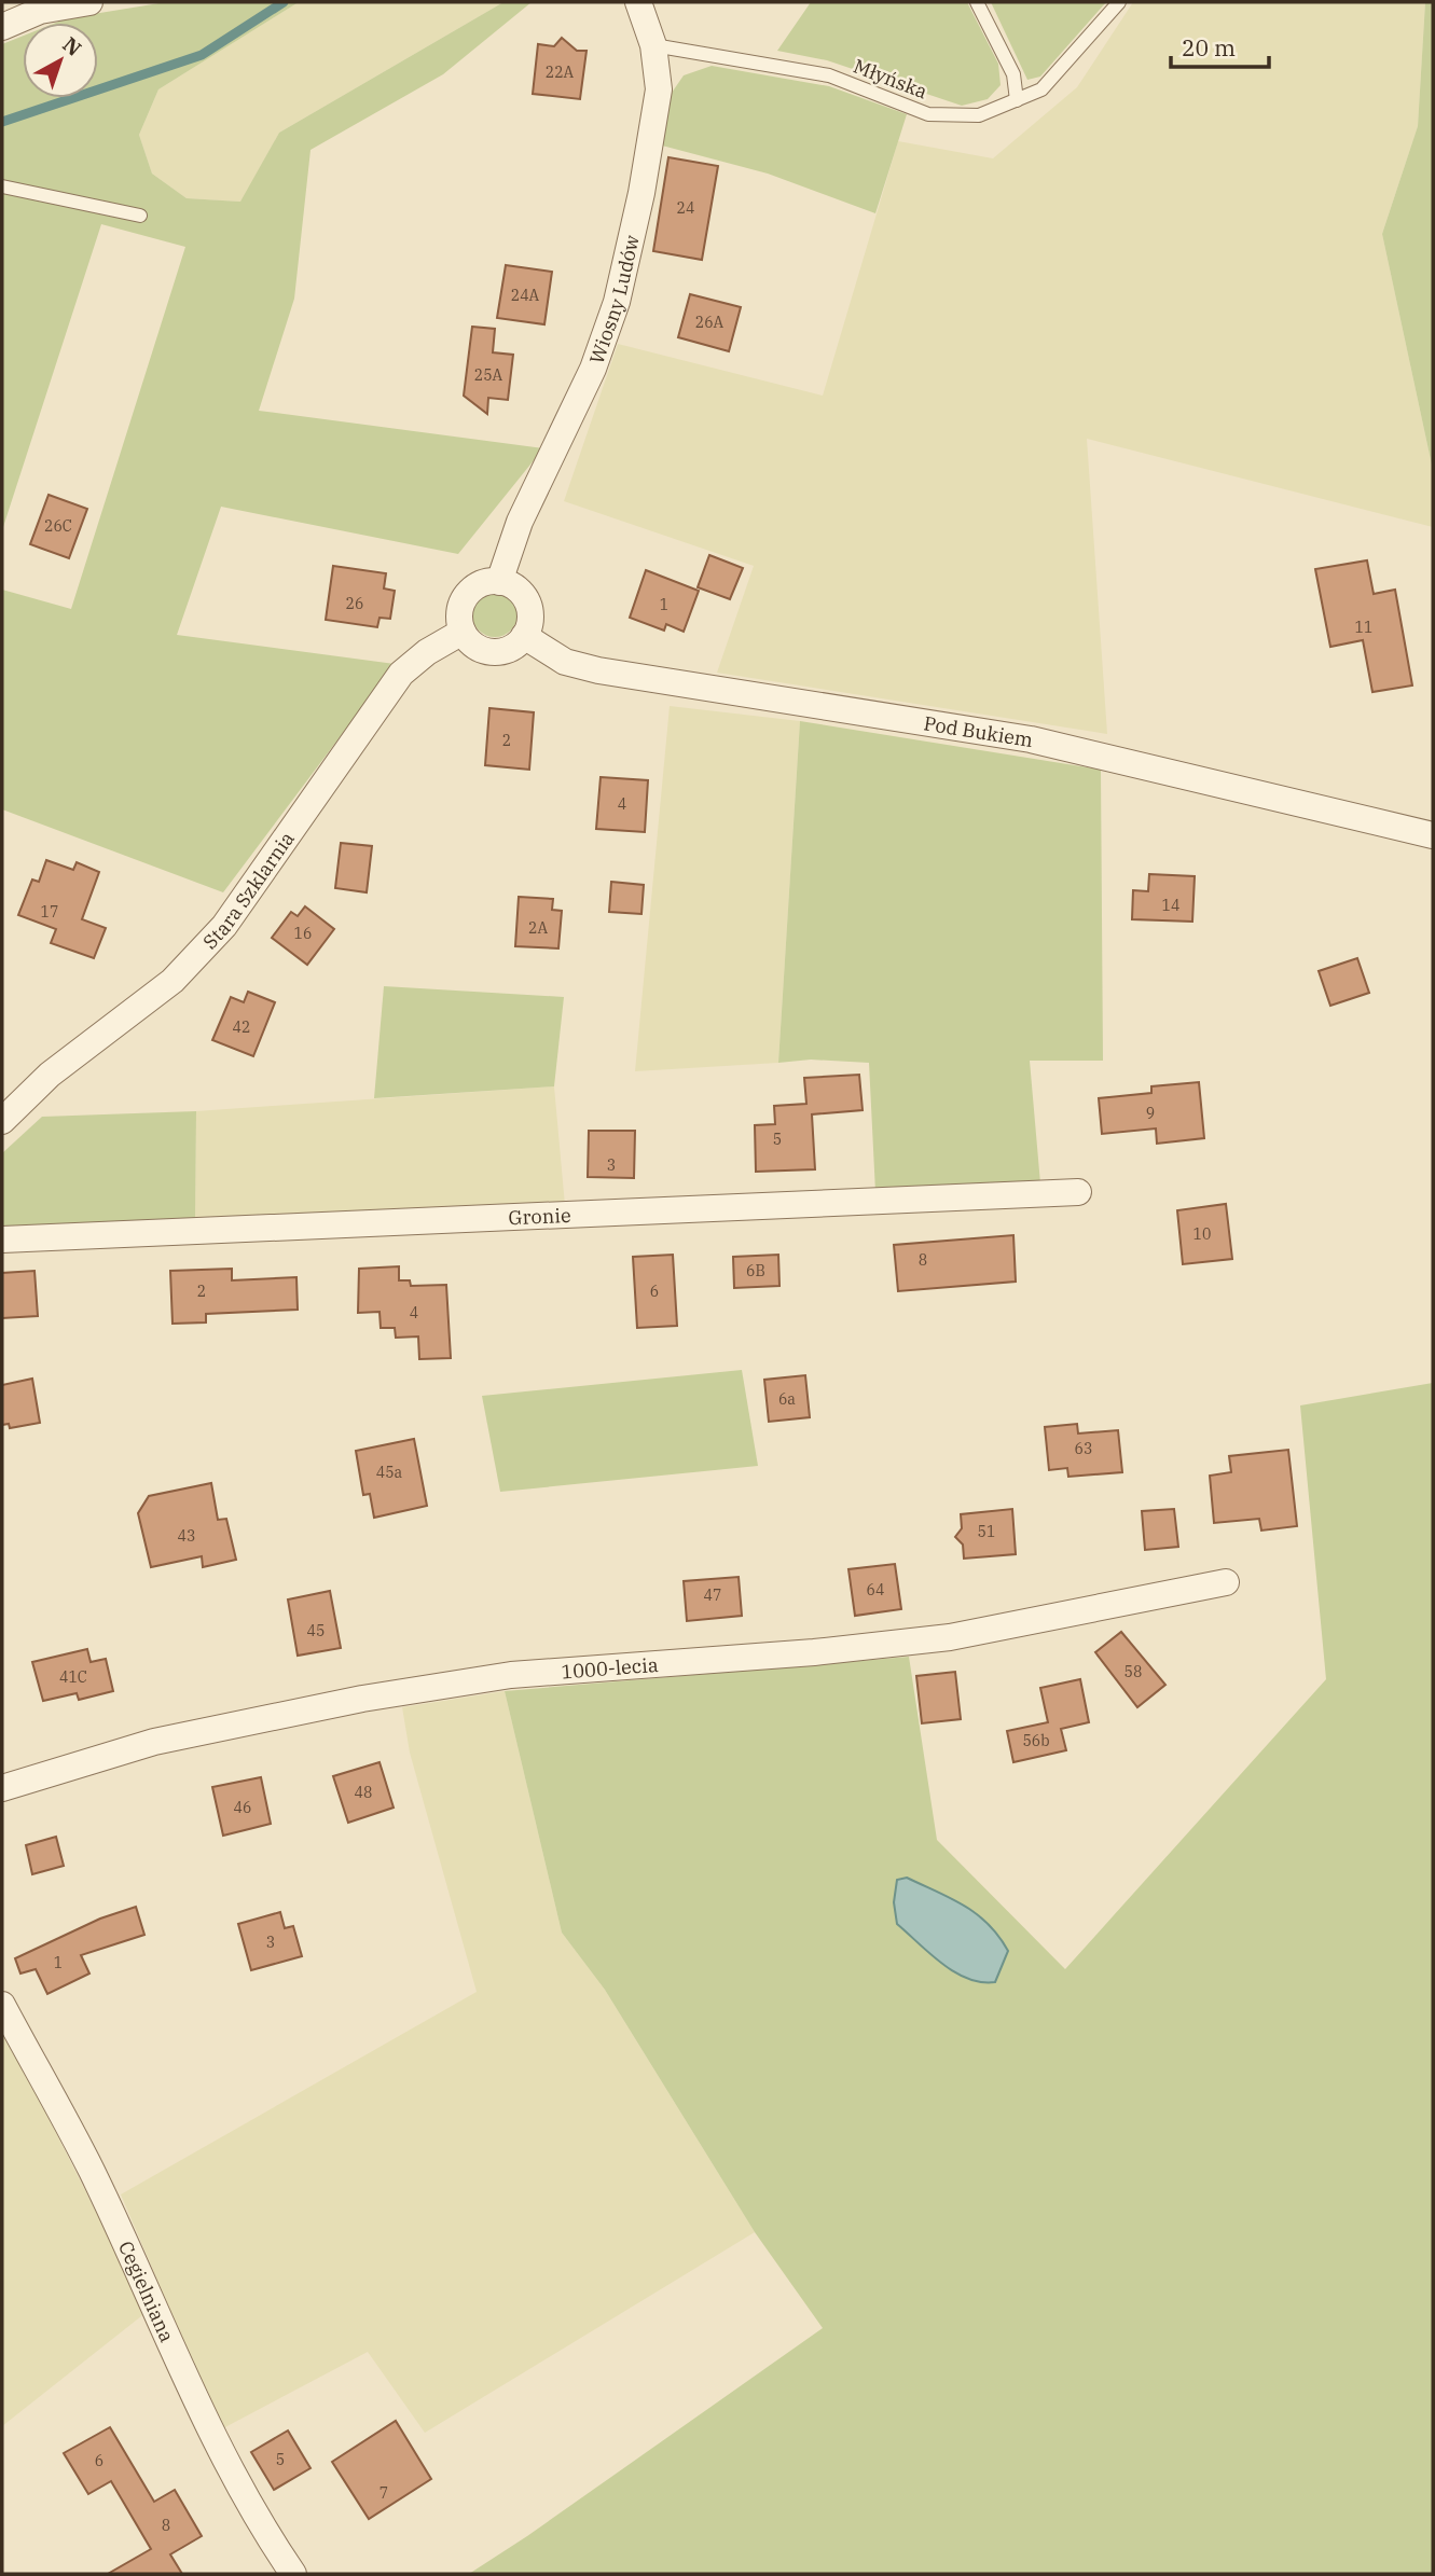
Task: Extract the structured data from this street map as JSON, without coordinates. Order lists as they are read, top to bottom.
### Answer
{
  "streets": {
    "street": [
      "Wiosny Ludów",
      "Pod Bukiem",
      "Stara Szklarnia",
      "Gronie",
      "1000-lecia",
      "Cegielniana"
    ],
    "lane": ["Młyńska"]
  },
  "crossings": [
    ["Młyńska", "Wiosny Ludów"],
    ["Wiosny Ludów", "Pod Bukiem"],
    ["Wiosny Ludów", "Stara Szklarnia"],
    ["Pod Bukiem", "Stara Szklarnia"]
  ],
  "house_numbers": [
    "22A",
    "24",
    "24A",
    "26A",
    "25A",
    "26C",
    "26",
    "1",
    "11",
    "2",
    "4",
    "14",
    "17",
    "2A",
    "16",
    "42",
    "9",
    "5",
    "3",
    "10",
    "8",
    "6B",
    "2",
    "6",
    "4",
    "6a",
    "63",
    "45a",
    "51",
    "43",
    "64",
    "47",
    "45",
    "58",
    "41C",
    "56b",
    "48",
    "46",
    "3",
    "1",
    "5",
    "6",
    "7",
    "8"
  ],
  "scale_bar": "20 m",
  "north": "top right"
}
